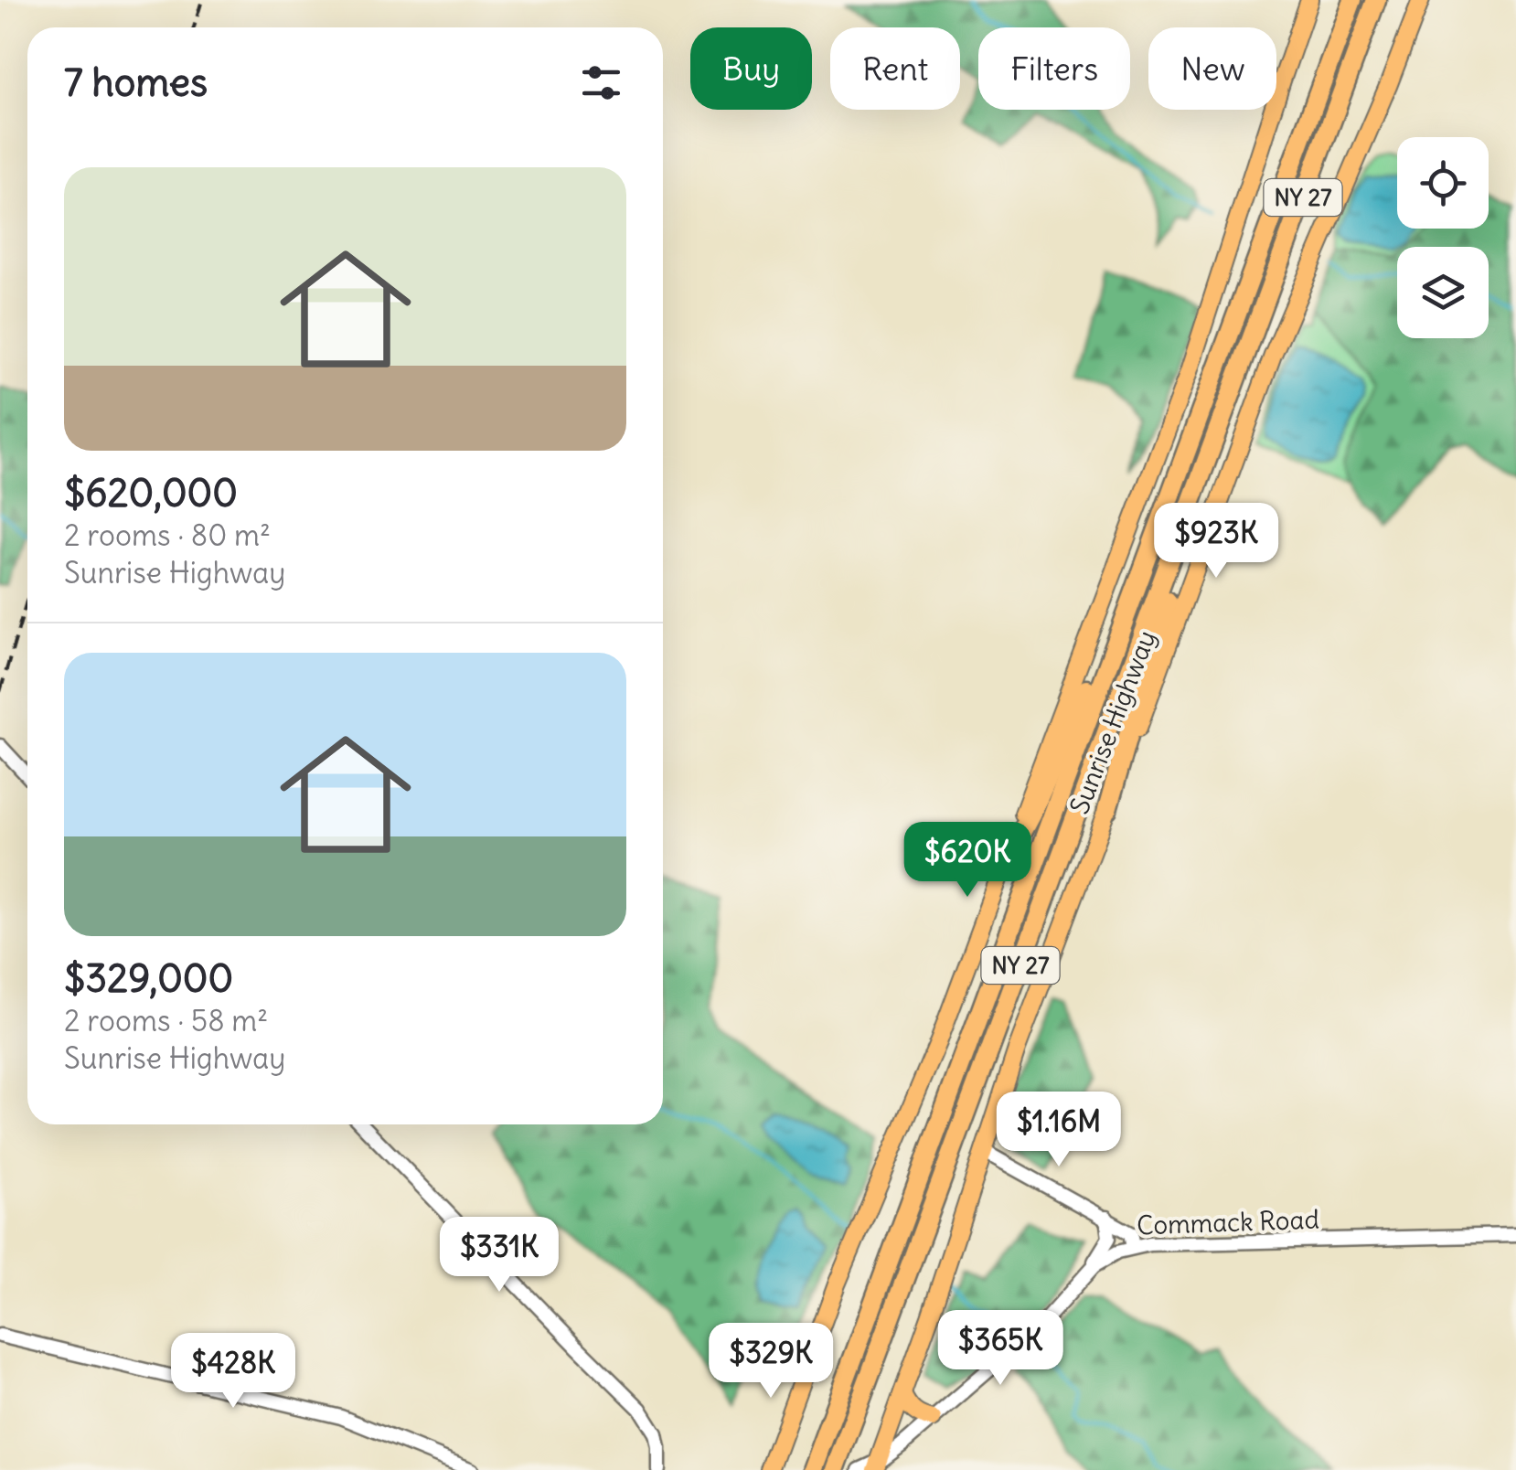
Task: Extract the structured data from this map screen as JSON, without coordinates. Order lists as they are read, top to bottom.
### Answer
{
  "streets": {
    "highway": ["NY 27", "Sunrise Highway"],
    "street": ["Commack Road"]
  },
  "crossings": [
    ["Sunrise Highway", "Commack Road"]
  ],
  "page": {
    "chip": [
      "Buy",
      "Rent",
      "Filters",
      "New"
    ],
    "heading": "7 homes",
    "list": [
      {
        "name": "$620,000",
        "note": "2 rooms · 80 m² · Sunrise Highway"
      },
      {
        "name": "$329,000",
        "note": "2 rooms · 58 m² · Sunrise Highway"
      }
    ],
    "price": [
      "$923K",
      "$620K",
      "$1.16M",
      "$331K",
      "$365K",
      "$329K",
      "$428K"
    ]
  }
}
